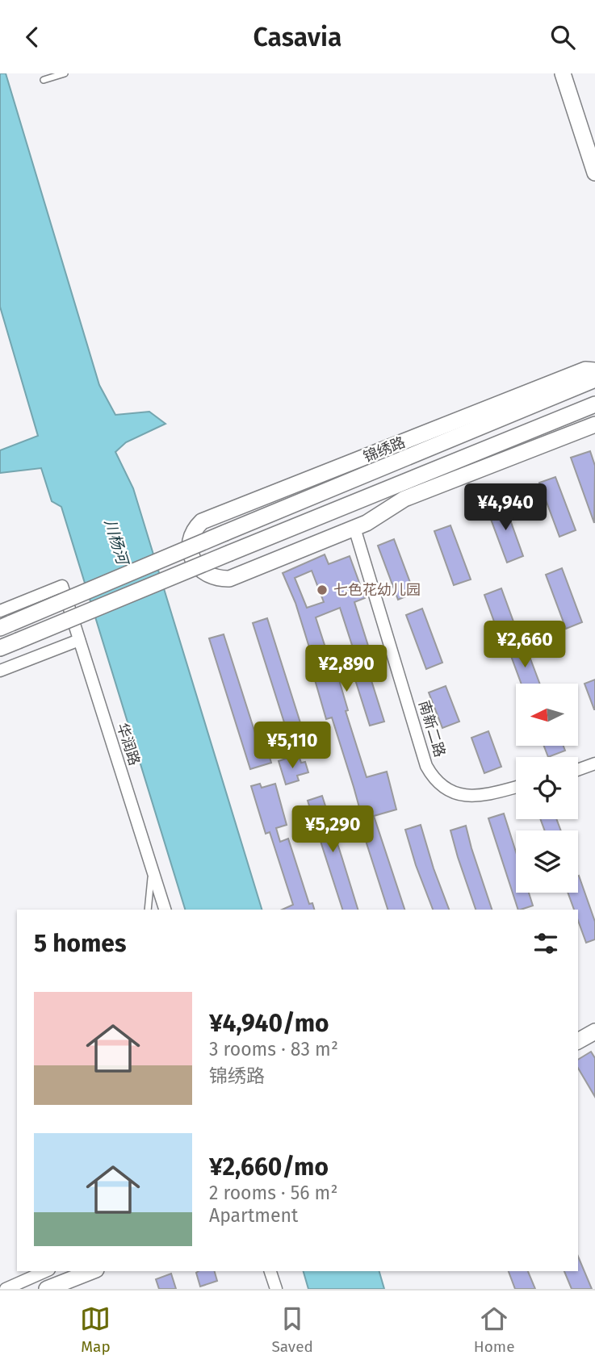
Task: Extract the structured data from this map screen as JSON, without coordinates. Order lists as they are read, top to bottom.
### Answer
{
  "streets": {
    "main road": ["锦绣路"],
    "street": ["南新二路", "华润路"]
  },
  "crossings": [
    ["锦绣路", "南新二路"]
  ],
  "water": ["川杨河"],
  "places": ["七色花幼儿园"],
  "north": "left",
  "page": {
    "header": "Casavia",
    "price": [
      "¥4,940",
      "¥2,660",
      "¥2,890",
      "¥5,110",
      "¥5,290"
    ],
    "heading": "5 homes",
    "list": [
      {
        "name": "¥4,940/mo",
        "note": "3 rooms · 83 m² · 锦绣路"
      },
      {
        "name": "¥2,660/mo",
        "note": "2 rooms · 56 m² · Apartment"
      }
    ],
    "tabs": ["Map", "Saved", "Home"]
  }
}
